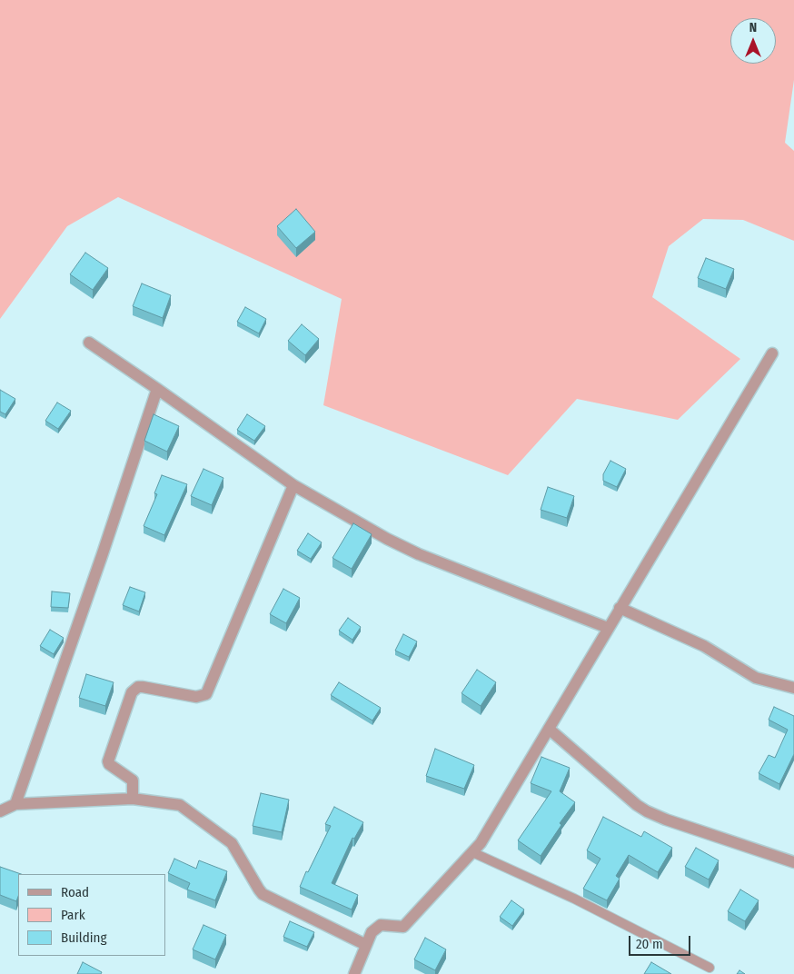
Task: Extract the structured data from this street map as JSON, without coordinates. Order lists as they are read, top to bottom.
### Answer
{
  "legend": ["Road", "Park", "Building"],
  "scale_bar": "20 m",
  "north": "top"
}
